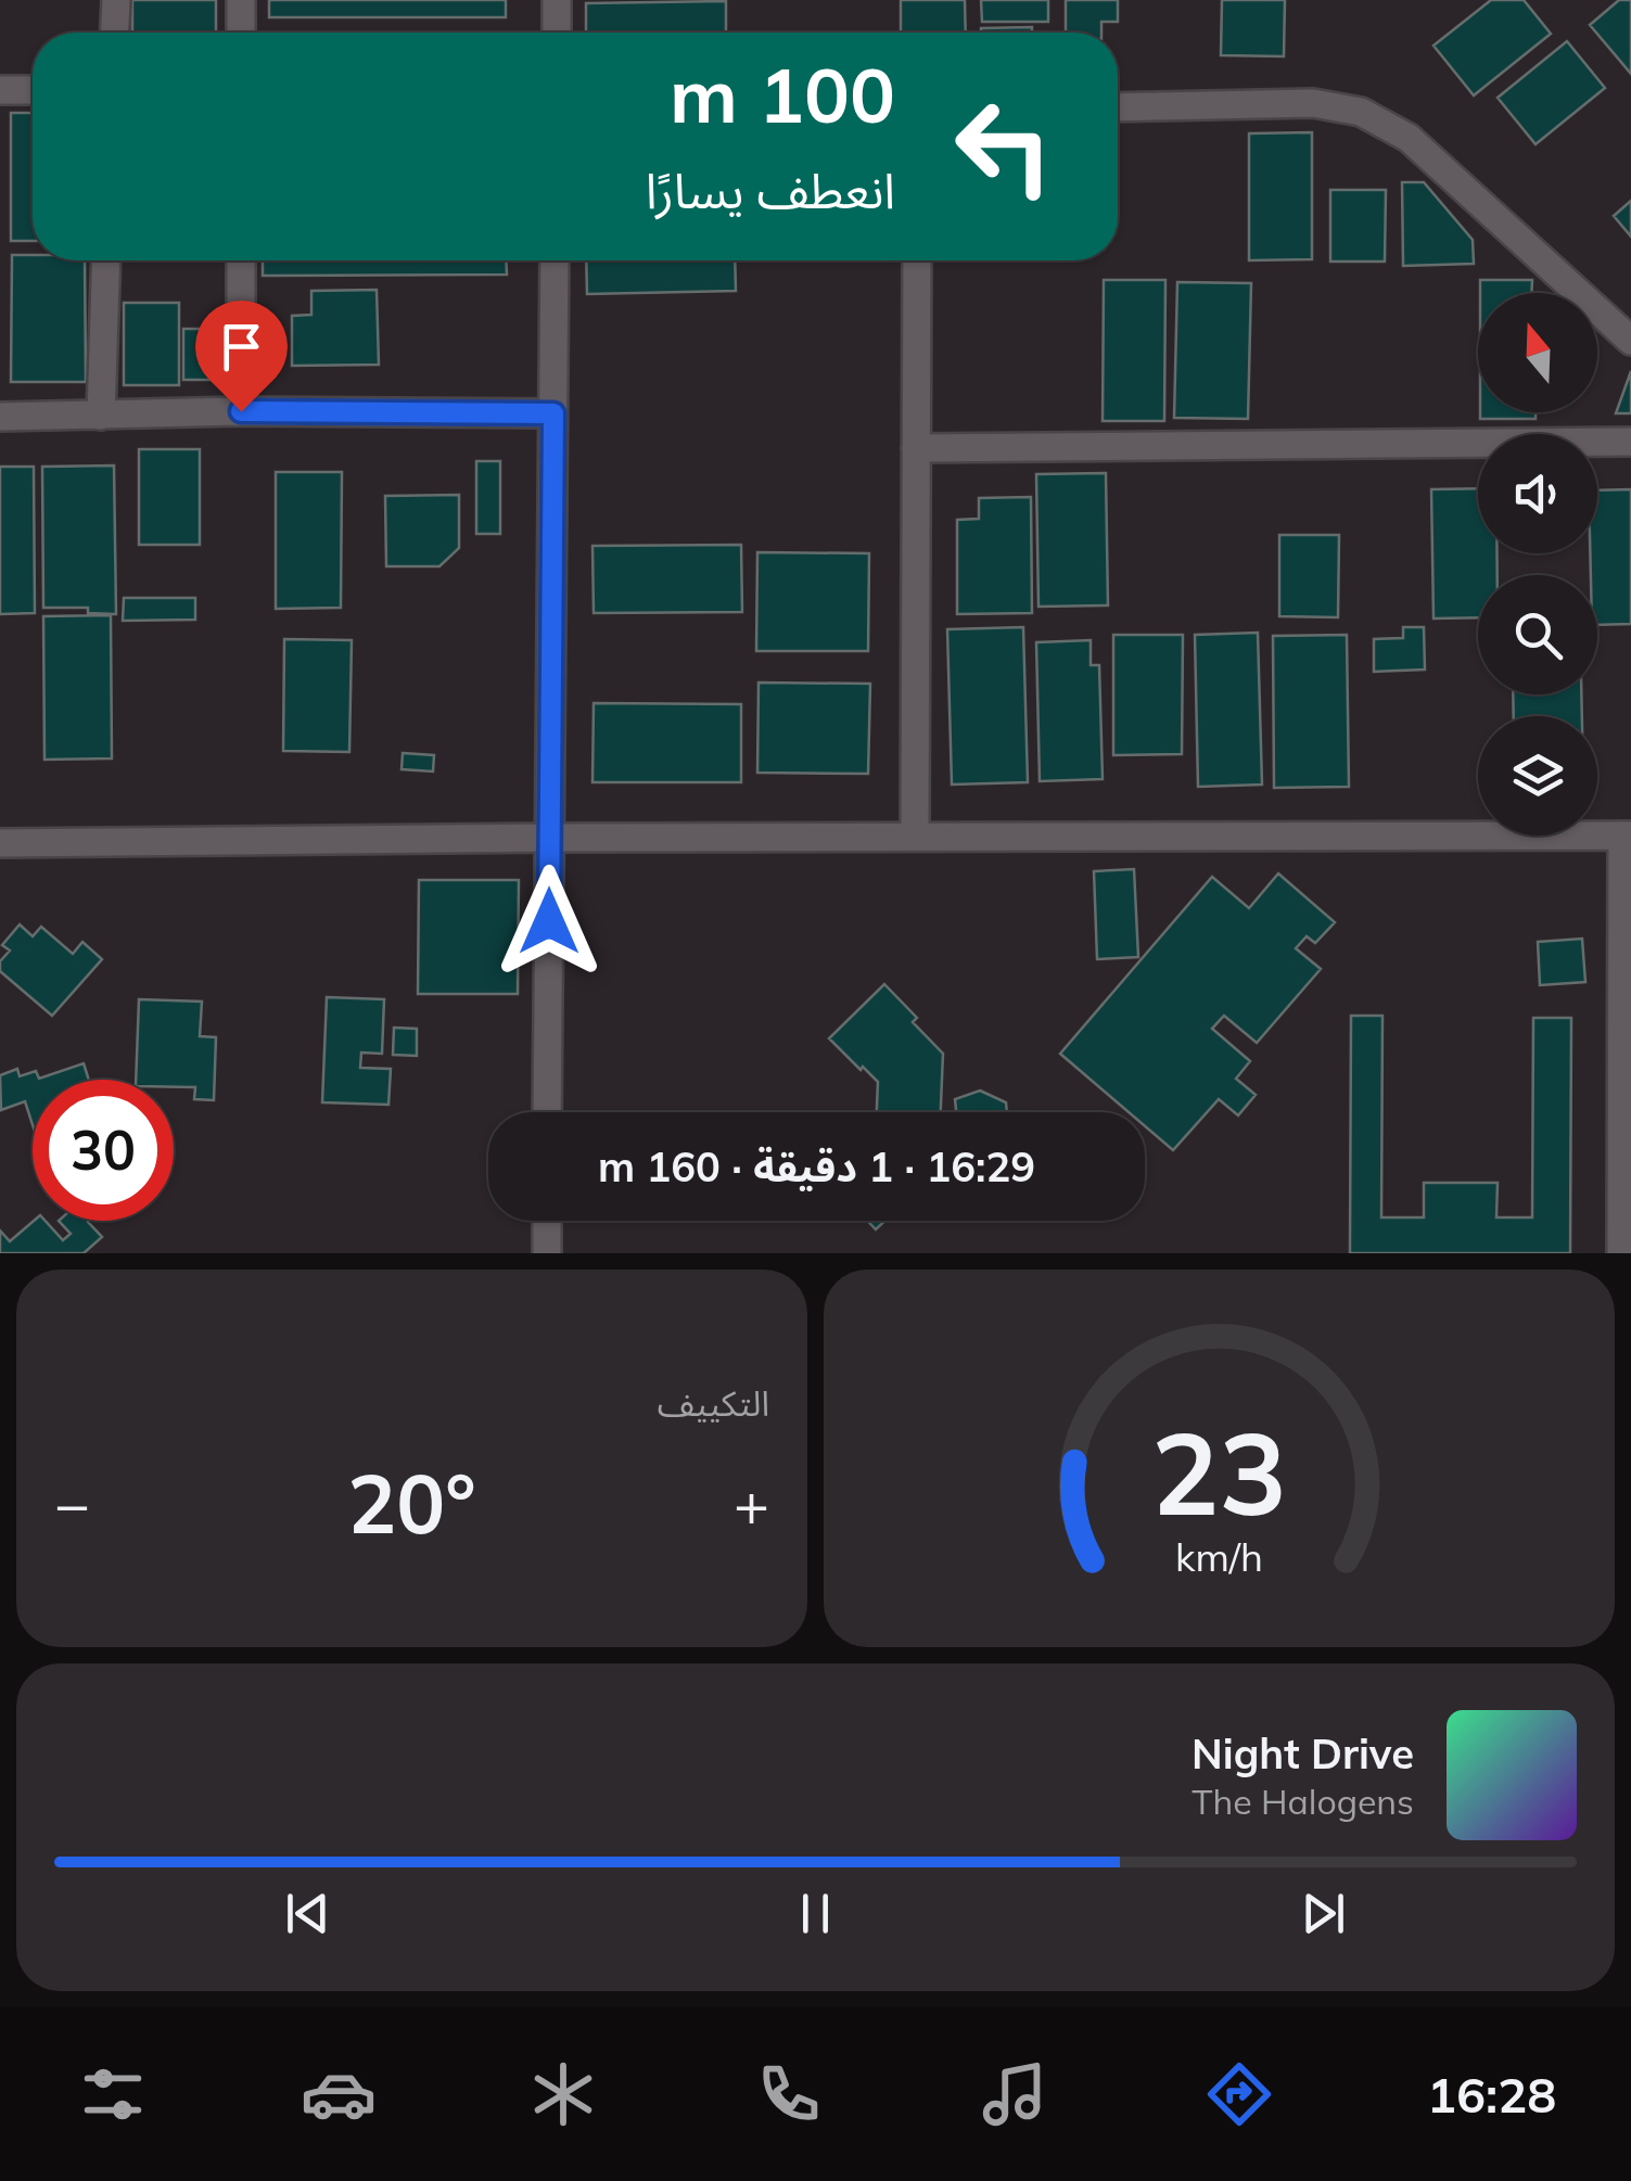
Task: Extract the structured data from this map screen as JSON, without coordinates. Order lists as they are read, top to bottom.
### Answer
{
  "north": "top",
  "page": {
    "turn": ["100 m", "انعطف يسارًا"],
    "limit": "30",
    "trip": "16:29 · 1 دقيقة · 160 m",
    "tile": "التكييف",
    "heat": ["−", "20°", "+"],
    "song": ["Night Drive", "The Halogens"],
    "tabs": "16:28",
    "gauge": ["23", "km/h"]
  }
}
